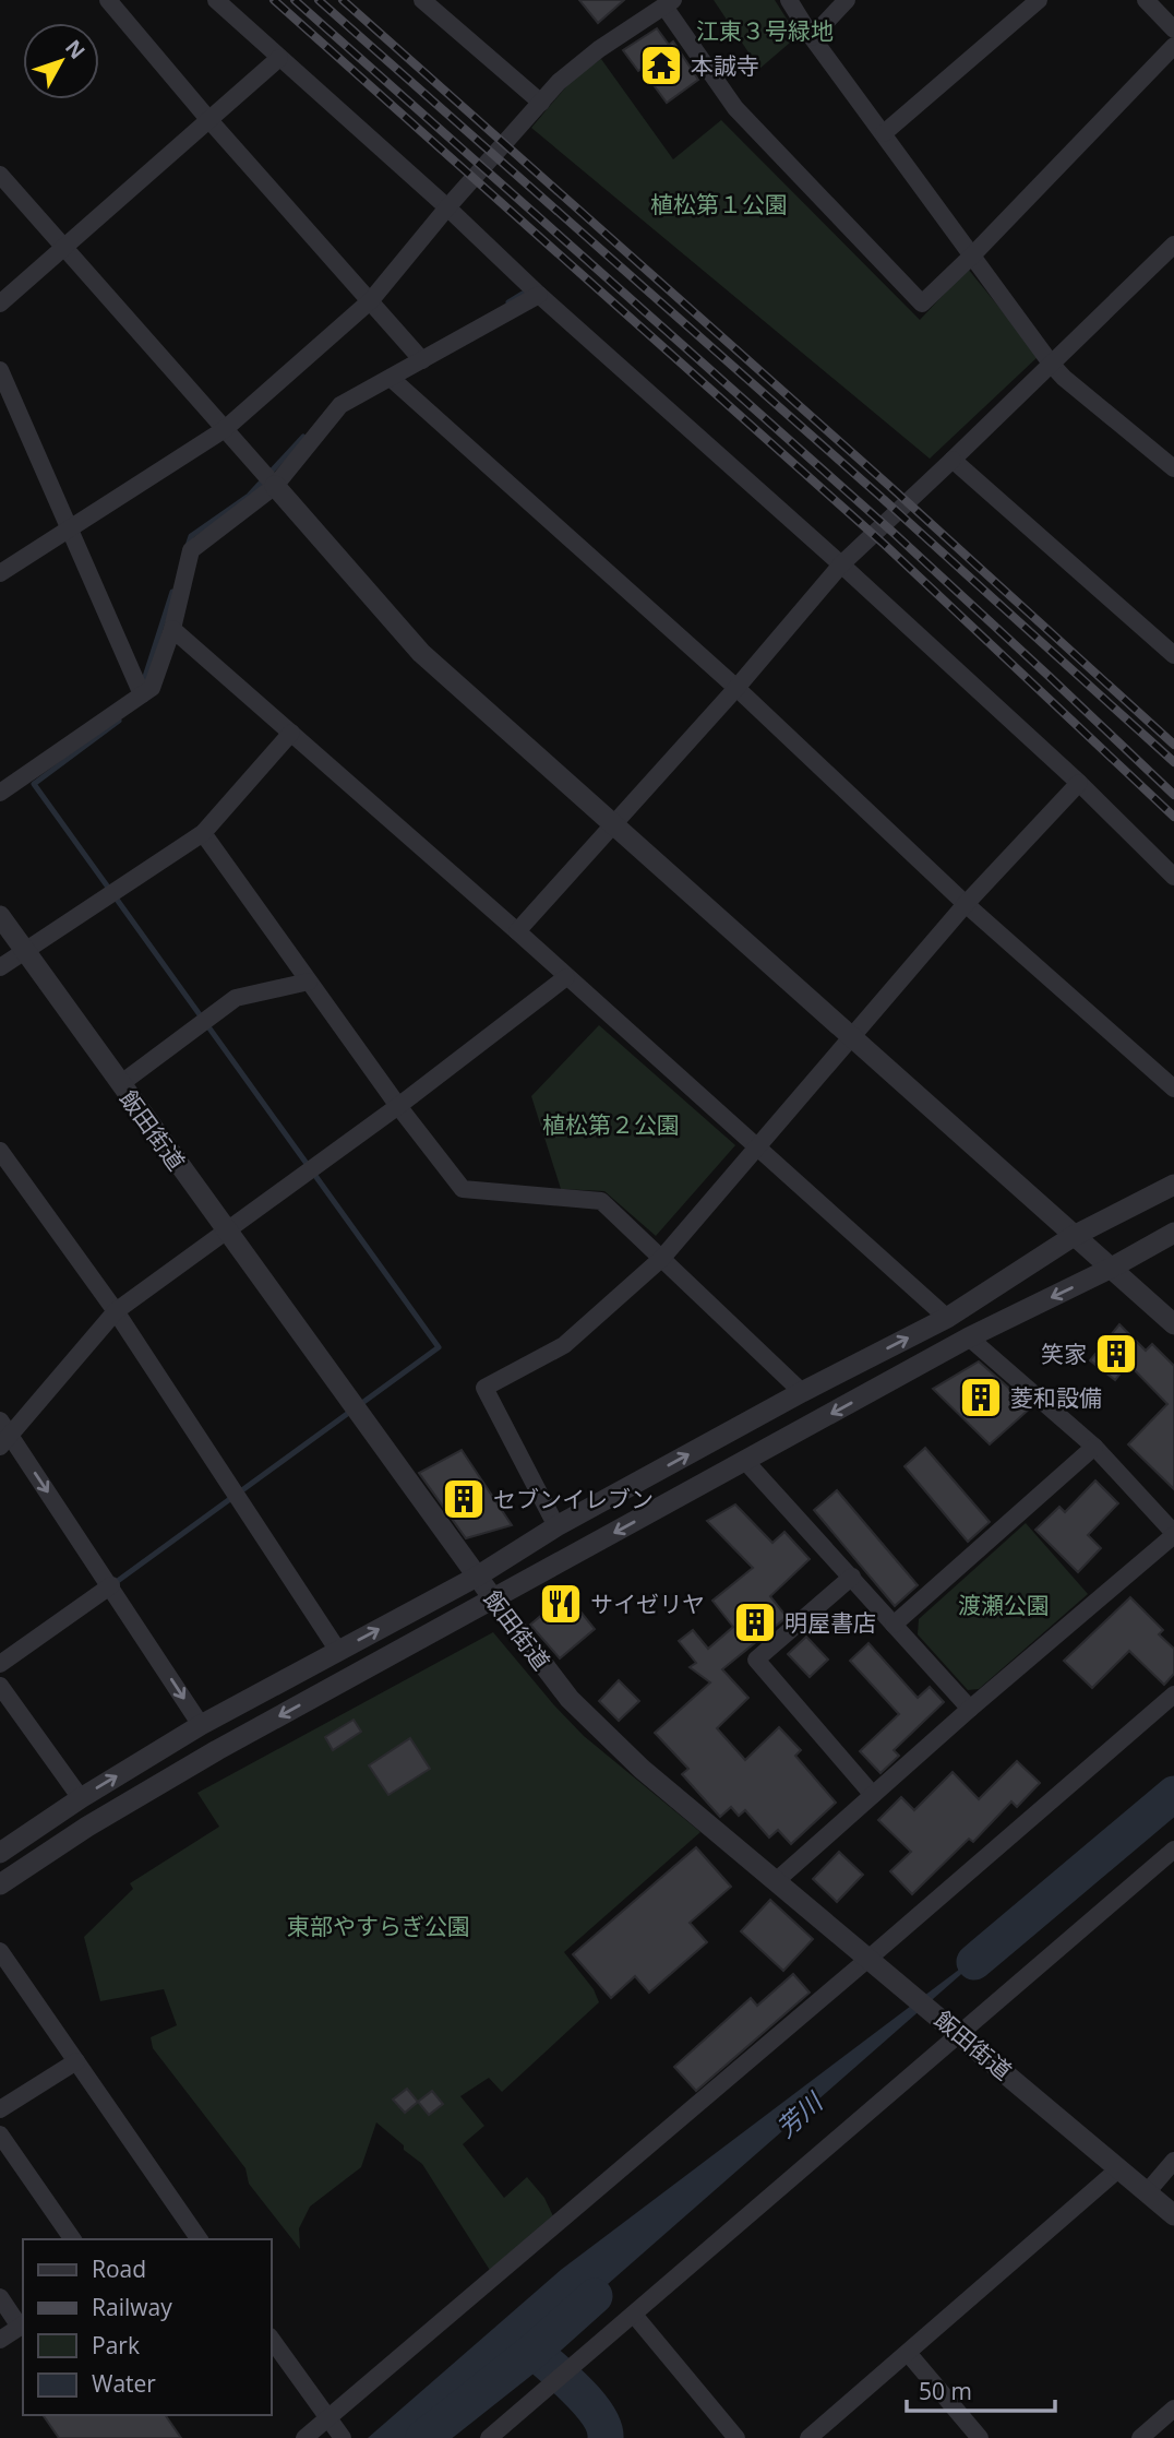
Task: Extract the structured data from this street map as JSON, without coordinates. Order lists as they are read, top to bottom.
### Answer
{
  "streets": {
    "street": ["飯田街道"]
  },
  "water": ["芳川"],
  "parks": [
    "江東３号緑地",
    "植松第１公園",
    "植松第２公園",
    "渡瀬公園",
    "東部やすらぎ公園"
  ],
  "places": {
    "temple": ["本誠寺"],
    "building": [
      "笑家",
      "菱和設備",
      "セブンイレブン",
      "明屋書店"
    ],
    "restaurant": ["サイゼリヤ"]
  },
  "legend": [
    "Road",
    "Railway",
    "Park",
    "Water"
  ],
  "scale_bar": "50 m",
  "north": "top right"
}
